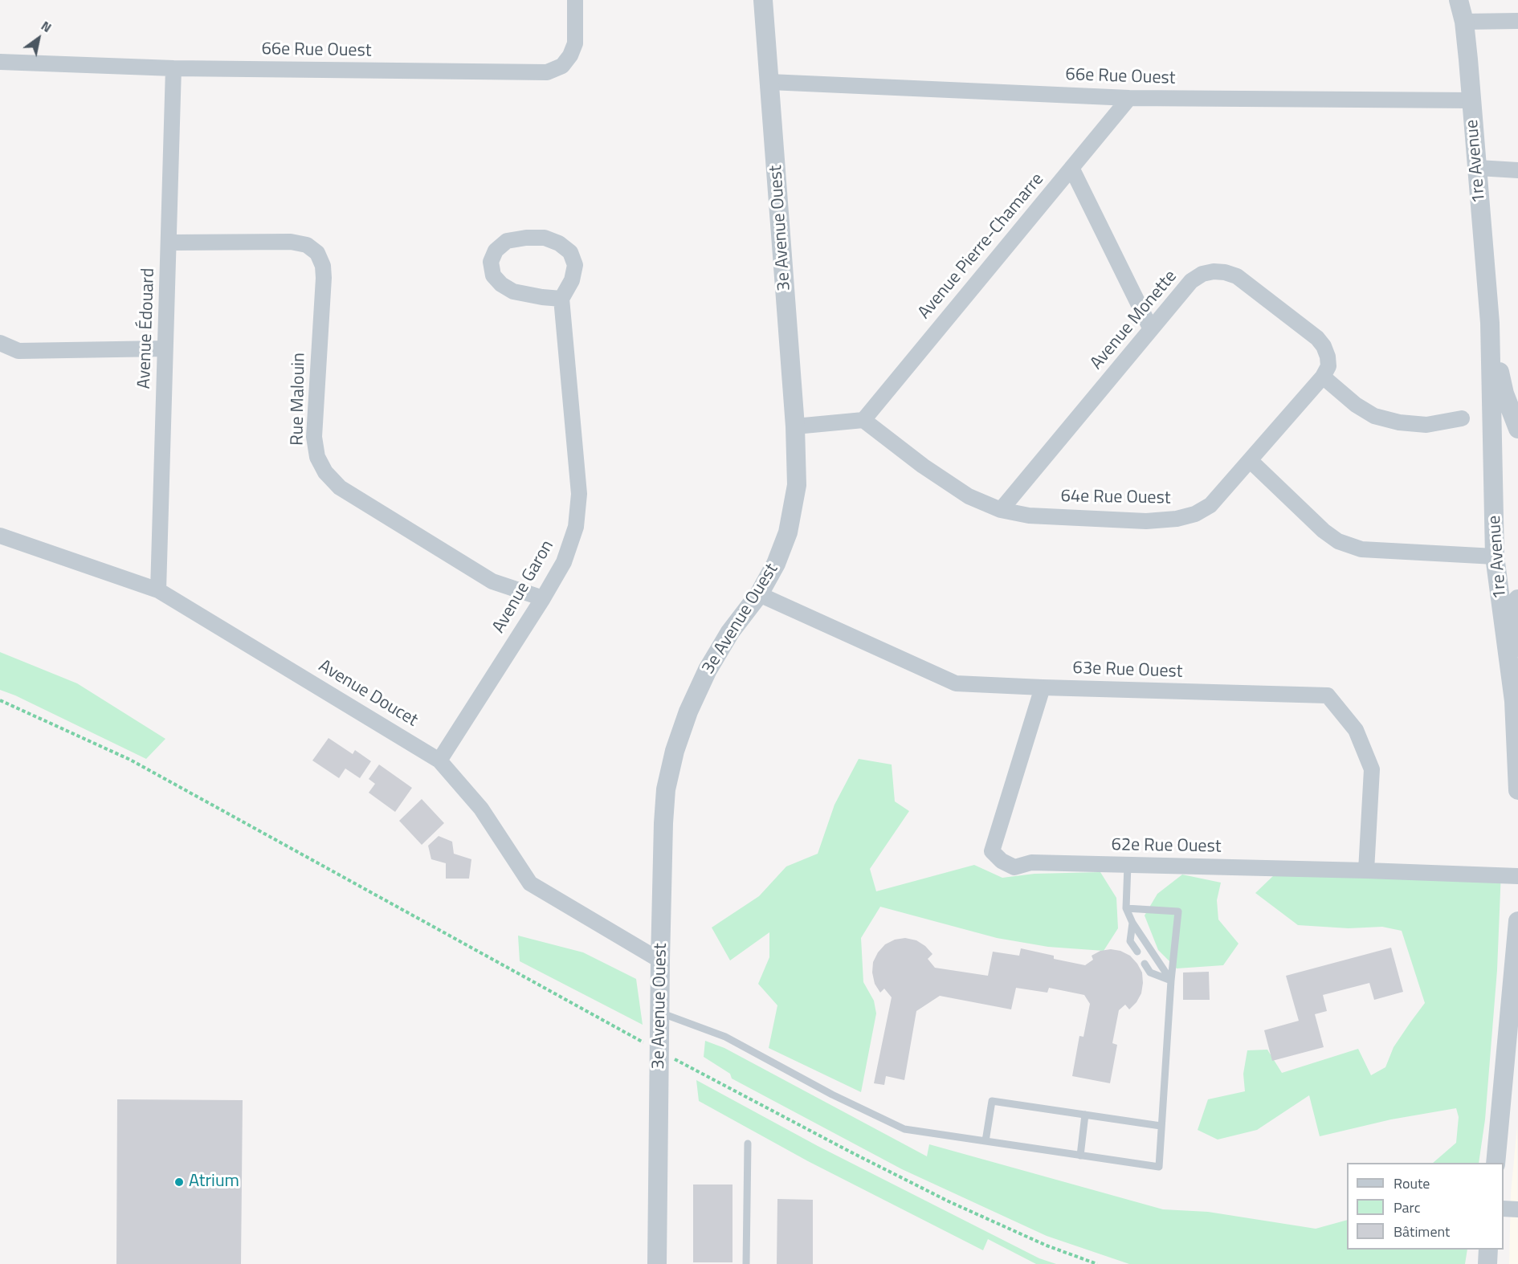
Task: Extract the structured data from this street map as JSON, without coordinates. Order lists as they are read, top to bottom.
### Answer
{
  "streets": {
    "street": [
      "66e Rue Ouest",
      "1re Avenue",
      "3e Avenue Ouest",
      "Avenue Pierre-Chamarre",
      "Avenue Monette",
      "Avenue Édouard",
      "Rue Malouin",
      "64e Rue Ouest",
      "Avenue Garon",
      "63e Rue Ouest",
      "Avenue Doucet",
      "62e Rue Ouest"
    ]
  },
  "crossings": [
    ["66e Rue Ouest", "1re Avenue"],
    ["66e Rue Ouest", "3e Avenue Ouest"],
    ["66e Rue Ouest", "Avenue Pierre-Chamarre"],
    ["66e Rue Ouest", "Avenue Édouard"],
    ["3e Avenue Ouest", "63e Rue Ouest"],
    ["3e Avenue Ouest", "Avenue Doucet"],
    ["Avenue Pierre-Chamarre", "64e Rue Ouest"],
    ["Avenue Monette", "64e Rue Ouest"],
    ["Avenue Édouard", "Rue Malouin"],
    ["Avenue Édouard", "Avenue Doucet"],
    ["Rue Malouin", "Avenue Garon"],
    ["Avenue Garon", "Avenue Doucet"],
    ["63e Rue Ouest", "62e Rue Ouest"]
  ],
  "places": ["Atrium"],
  "legend": ["Route", "Parc", "Bâtiment"],
  "north": "top right"
}
